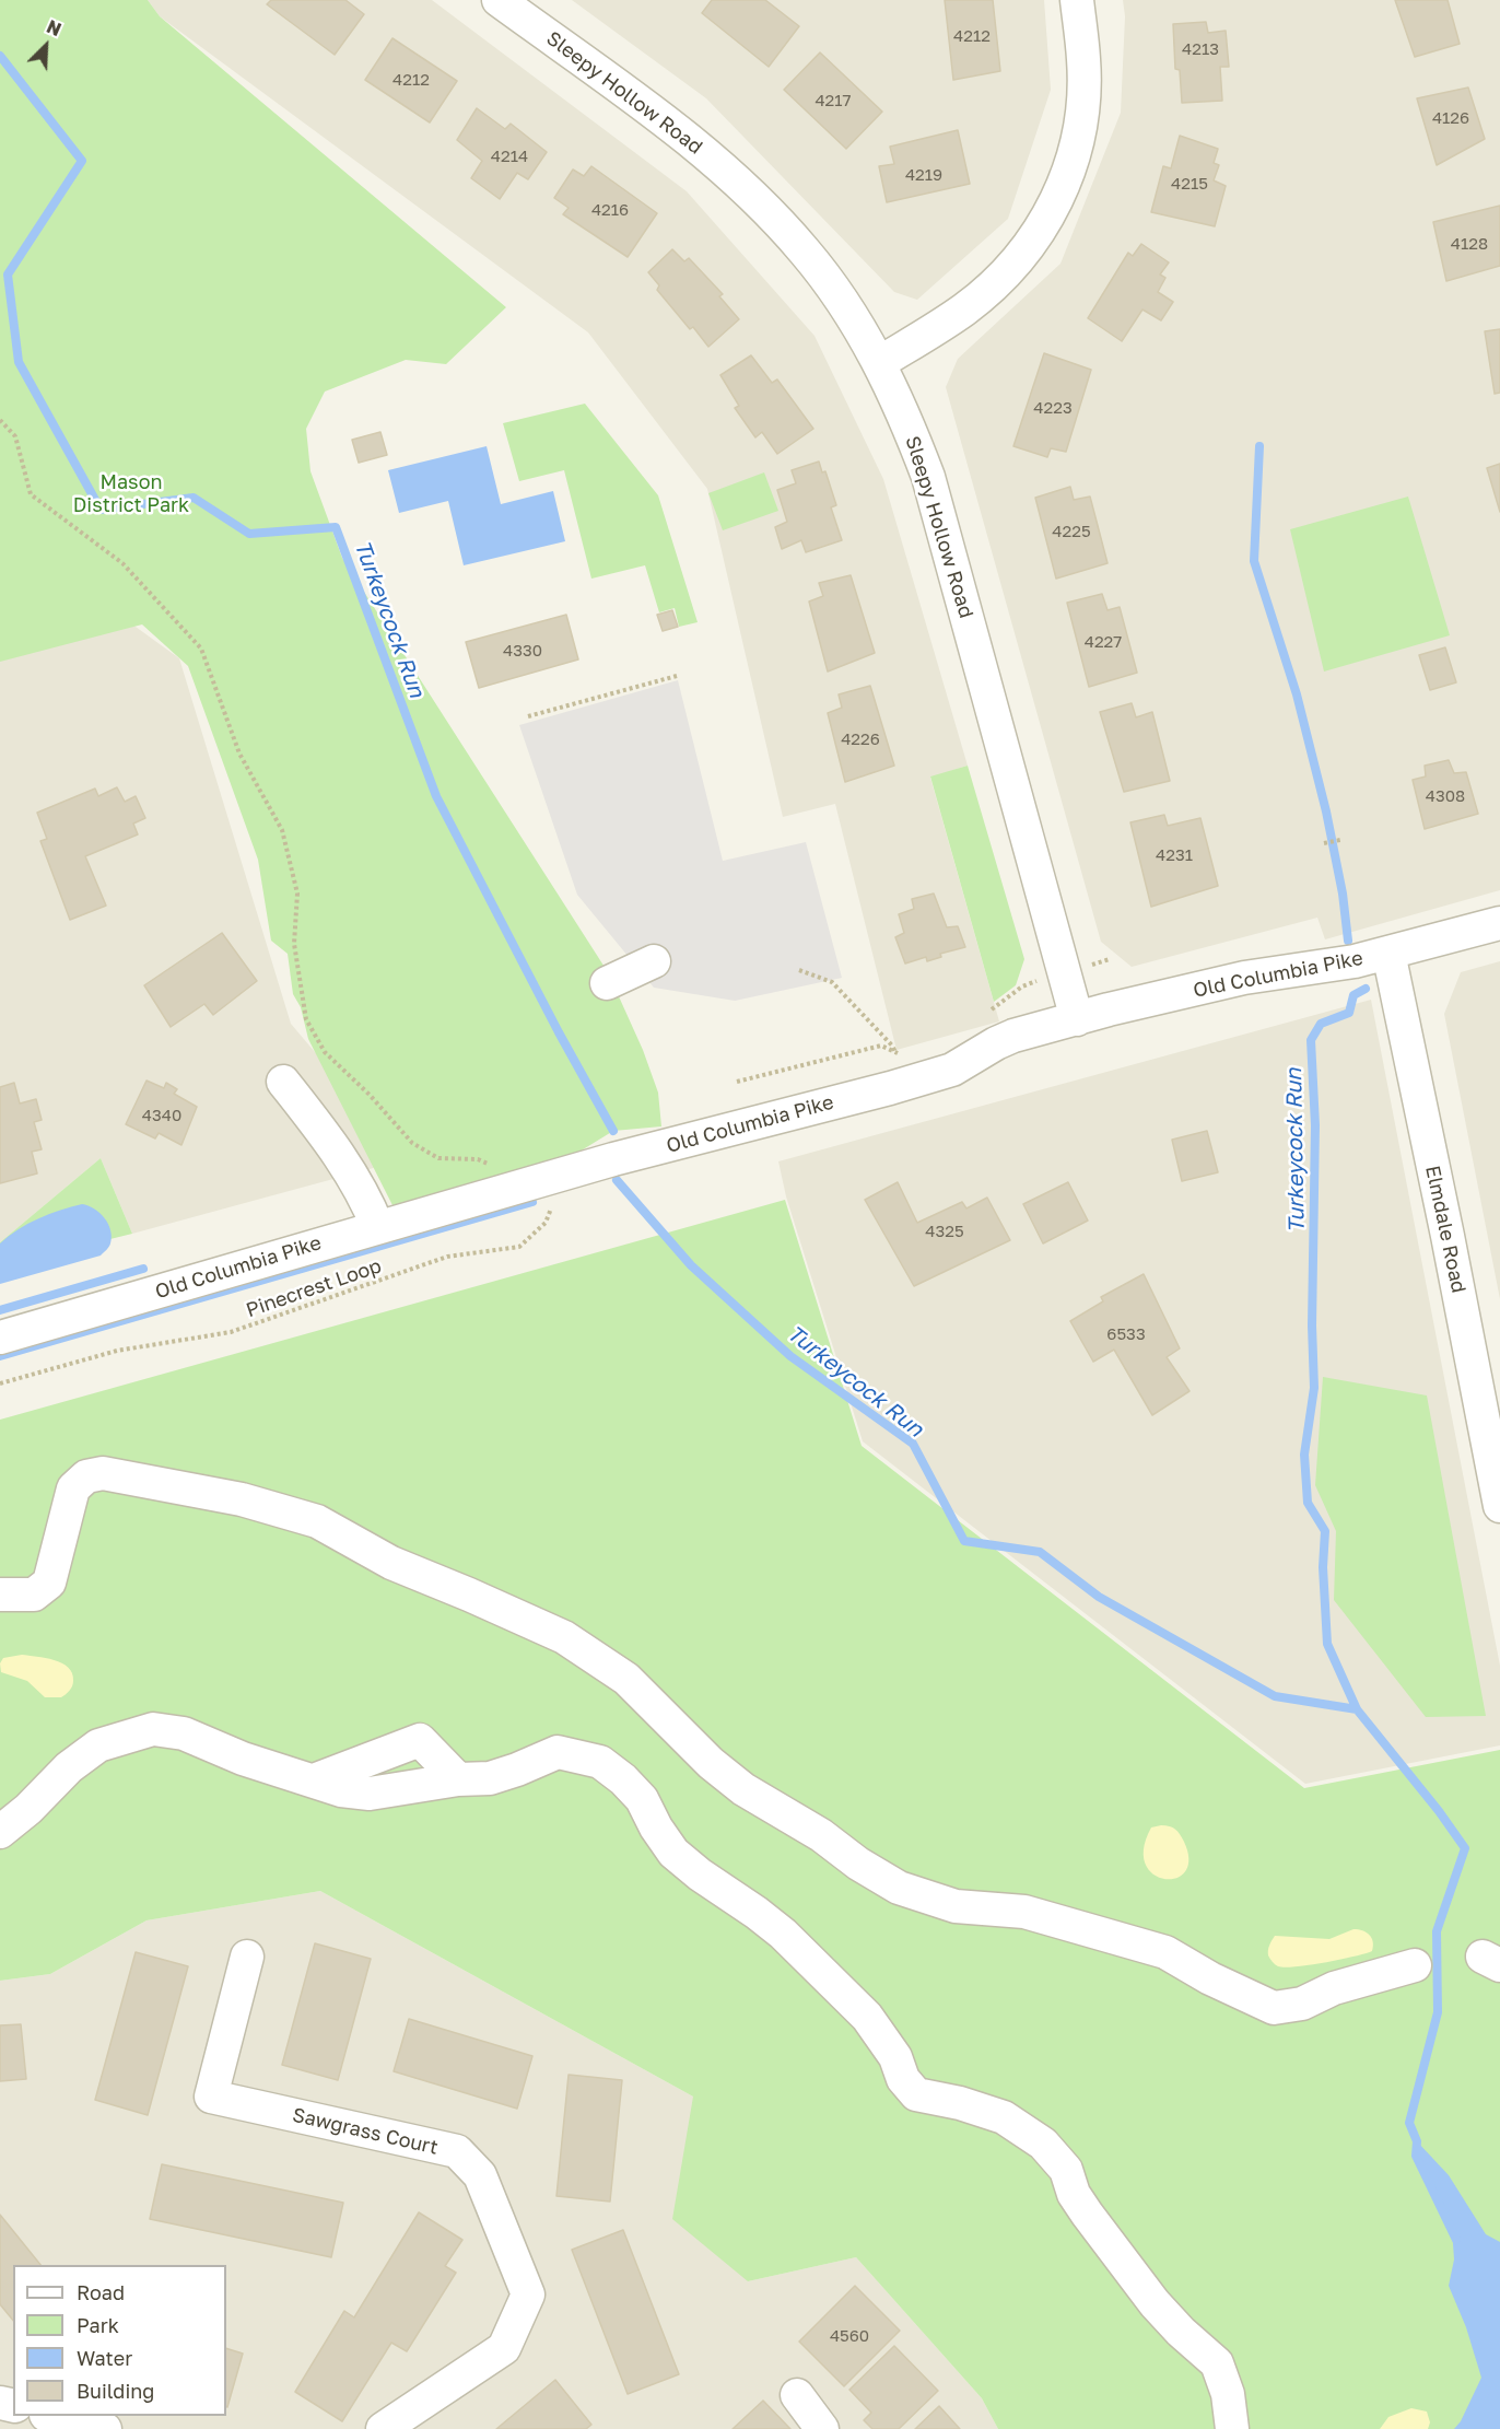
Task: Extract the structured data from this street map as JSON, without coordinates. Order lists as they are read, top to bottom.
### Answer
{
  "streets": {
    "street": [
      "Sleepy Hollow Road",
      "Old Columbia Pike",
      "Elmdale Road",
      "Sawgrass Court"
    ],
    "path": ["Pinecrest Loop"]
  },
  "crossings": [
    ["Sleepy Hollow Road", "Old Columbia Pike"],
    ["Old Columbia Pike", "Elmdale Road"],
    ["Old Columbia Pike", "Pinecrest Loop"]
  ],
  "water": ["Turkeycock Run"],
  "parks": ["Mason District Park"],
  "house_numbers": [
    "4212",
    "4213",
    "4212",
    "4217",
    "4126",
    "4214",
    "4219",
    "4215",
    "4216",
    "4128",
    "4223",
    "4225",
    "4227",
    "4330",
    "4226",
    "4308",
    "4231",
    "4340",
    "4325",
    "6533",
    "4560"
  ],
  "legend": [
    "Road",
    "Park",
    "Water",
    "Building"
  ],
  "north": "top right"
}
